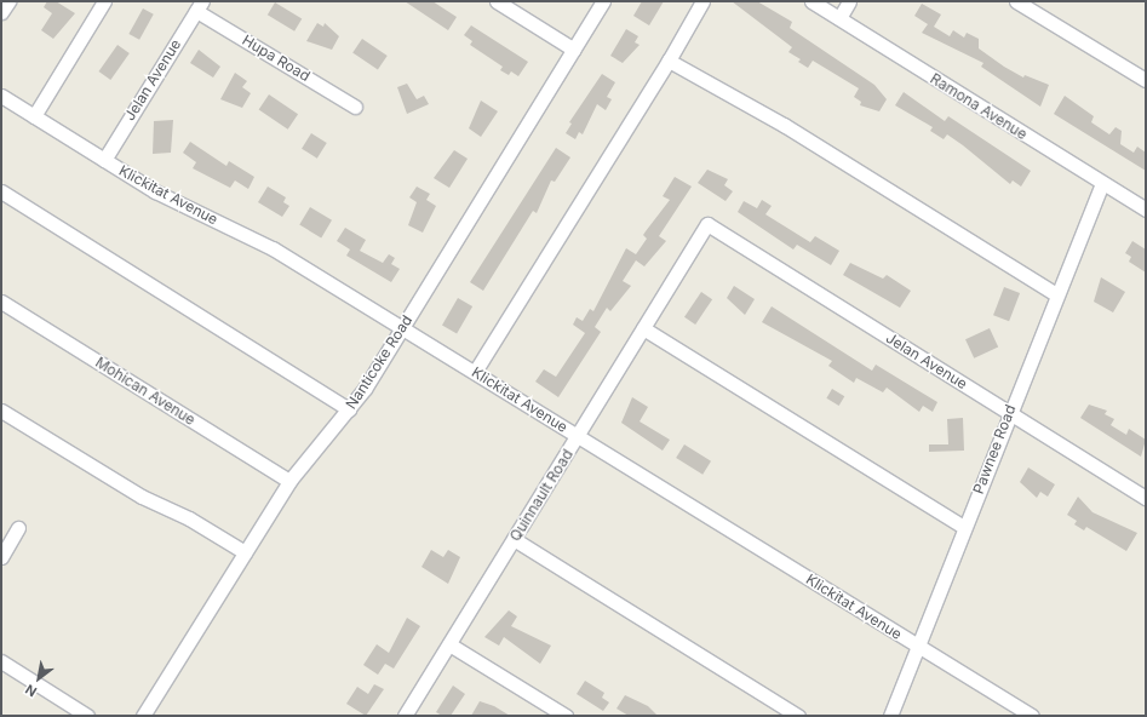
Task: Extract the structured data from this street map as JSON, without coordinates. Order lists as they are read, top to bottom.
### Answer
{
  "streets": {
    "street": [
      "Hupa Road",
      "Jelan Avenue",
      "Ramona Avenue",
      "Klickitat Avenue",
      "Nanticoke Road",
      "Mohican Avenue",
      "Pawnee Road",
      "Quinnault Road"
    ]
  },
  "crossings": [
    ["Hupa Road", "Jelan Avenue"],
    ["Jelan Avenue", "Klickitat Avenue"],
    ["Jelan Avenue", "Pawnee Road"],
    ["Jelan Avenue", "Quinnault Road"],
    ["Ramona Avenue", "Pawnee Road"],
    ["Klickitat Avenue", "Nanticoke Road"],
    ["Klickitat Avenue", "Pawnee Road"],
    ["Klickitat Avenue", "Quinnault Road"],
    ["Nanticoke Road", "Mohican Avenue"]
  ],
  "north": "bottom left"
}
